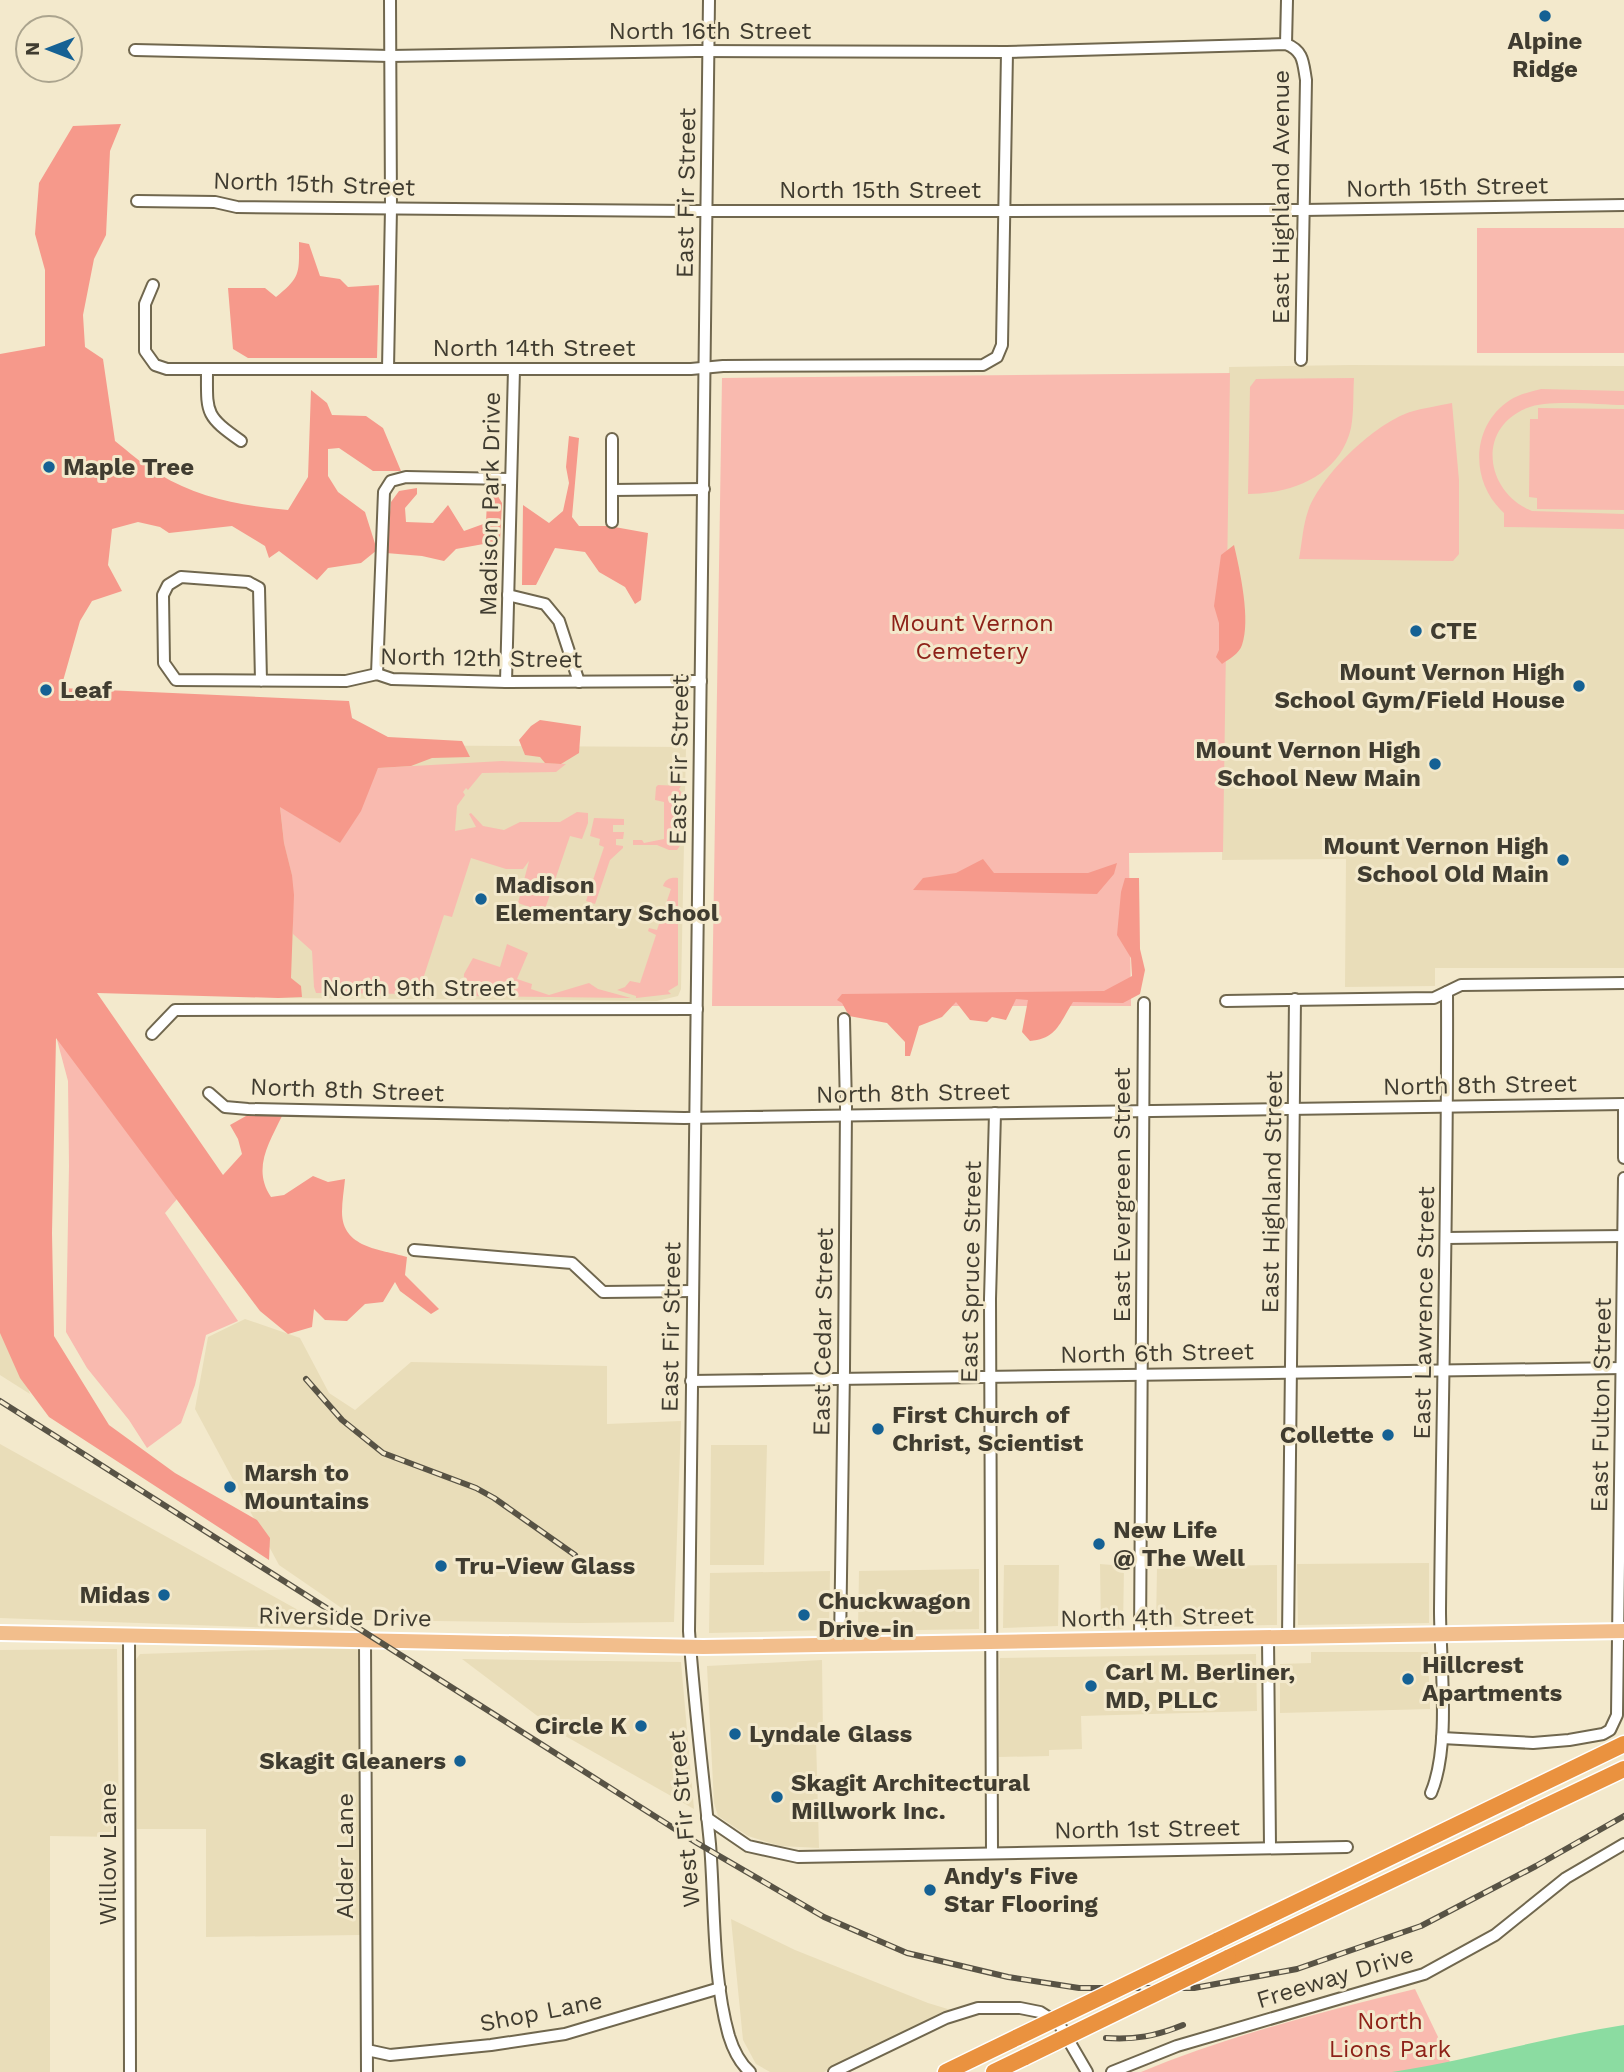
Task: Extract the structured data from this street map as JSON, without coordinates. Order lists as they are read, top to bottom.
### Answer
{
  "streets": {
    "main road": ["Riverside Drive", "North 4th Street"],
    "street": [
      "North 16th Street",
      "North 15th Street",
      "East Fir Street",
      "East Highland Avenue",
      "North 14th Street",
      "Madison Park Drive",
      "North 12th Street",
      "North 9th Street",
      "North 8th Street",
      "East Highland Street",
      "East Evergreen Street",
      "East Spruce Street",
      "East Lawrence Street",
      "East Cedar Street",
      "North 6th Street",
      "East Fulton Street",
      "West Fir Street",
      "North 1st Street",
      "Willow Lane",
      "Alder Lane",
      "Freeway Drive",
      "Shop Lane"
    ]
  },
  "crossings": [
    ["North 16th Street", "East Fir Street"],
    ["North 16th Street", "East Highland Avenue"],
    ["North 15th Street", "East Fir Street"],
    ["North 15th Street", "East Highland Avenue"],
    ["North 15th Street", "North 14th Street"],
    ["East Fir Street", "North 14th Street"],
    ["East Fir Street", "North 12th Street"],
    ["East Fir Street", "North 9th Street"],
    ["East Fir Street", "North 8th Street"],
    ["East Fir Street", "North 6th Street"],
    ["East Fir Street", "Riverside Drive"],
    ["East Fir Street", "North 4th Street"],
    ["East Fir Street", "West Fir Street"],
    ["North 14th Street", "Madison Park Drive"],
    ["Madison Park Drive", "North 12th Street"],
    ["North 8th Street", "East Highland Street"],
    ["North 8th Street", "East Evergreen Street"],
    ["North 8th Street", "East Spruce Street"],
    ["North 8th Street", "East Lawrence Street"],
    ["North 8th Street", "East Cedar Street"],
    ["East Highland Street", "North 6th Street"],
    ["East Highland Street", "North 4th Street"],
    ["East Evergreen Street", "North 6th Street"],
    ["East Evergreen Street", "North 4th Street"],
    ["East Spruce Street", "North 6th Street"],
    ["East Spruce Street", "North 4th Street"],
    ["East Spruce Street", "North 1st Street"],
    ["East Lawrence Street", "North 6th Street"],
    ["East Lawrence Street", "East Fulton Street"],
    ["East Lawrence Street", "North 4th Street"],
    ["East Cedar Street", "North 6th Street"],
    ["East Cedar Street", "North 4th Street"],
    ["North 6th Street", "East Fulton Street"],
    ["East Fulton Street", "North 4th Street"],
    ["Riverside Drive", "North 4th Street"],
    ["Riverside Drive", "West Fir Street"],
    ["Riverside Drive", "Willow Lane"],
    ["Riverside Drive", "Alder Lane"],
    ["North 4th Street", "West Fir Street"],
    ["West Fir Street", "North 1st Street"],
    ["West Fir Street", "Shop Lane"],
    ["Alder Lane", "Shop Lane"]
  ],
  "parks": ["Mount Vernon Cemetery", "North Lions Park"],
  "places": [
    "Alpine Ridge",
    "Maple Tree",
    "CTE",
    "Mount Vernon High School Gym/Field House",
    "Leaf",
    "Mount Vernon High School New Main",
    "Mount Vernon High School Old Main",
    "Madison Elementary School",
    "First Church of Christ, Scientist",
    "Collette",
    "Marsh to Mountains",
    "New Life @ The Well",
    "Tru-View Glass",
    "Midas",
    "Chuckwagon Drive-in",
    "Hillcrest Apartments",
    "Carl M. Berliner, MD, PLLC",
    "Circle K",
    "Lyndale Glass",
    "Skagit Gleaners",
    "Skagit Architectural Millwork Inc.",
    "Andy's Five Star Flooring"
  ],
  "north": "left"
}
